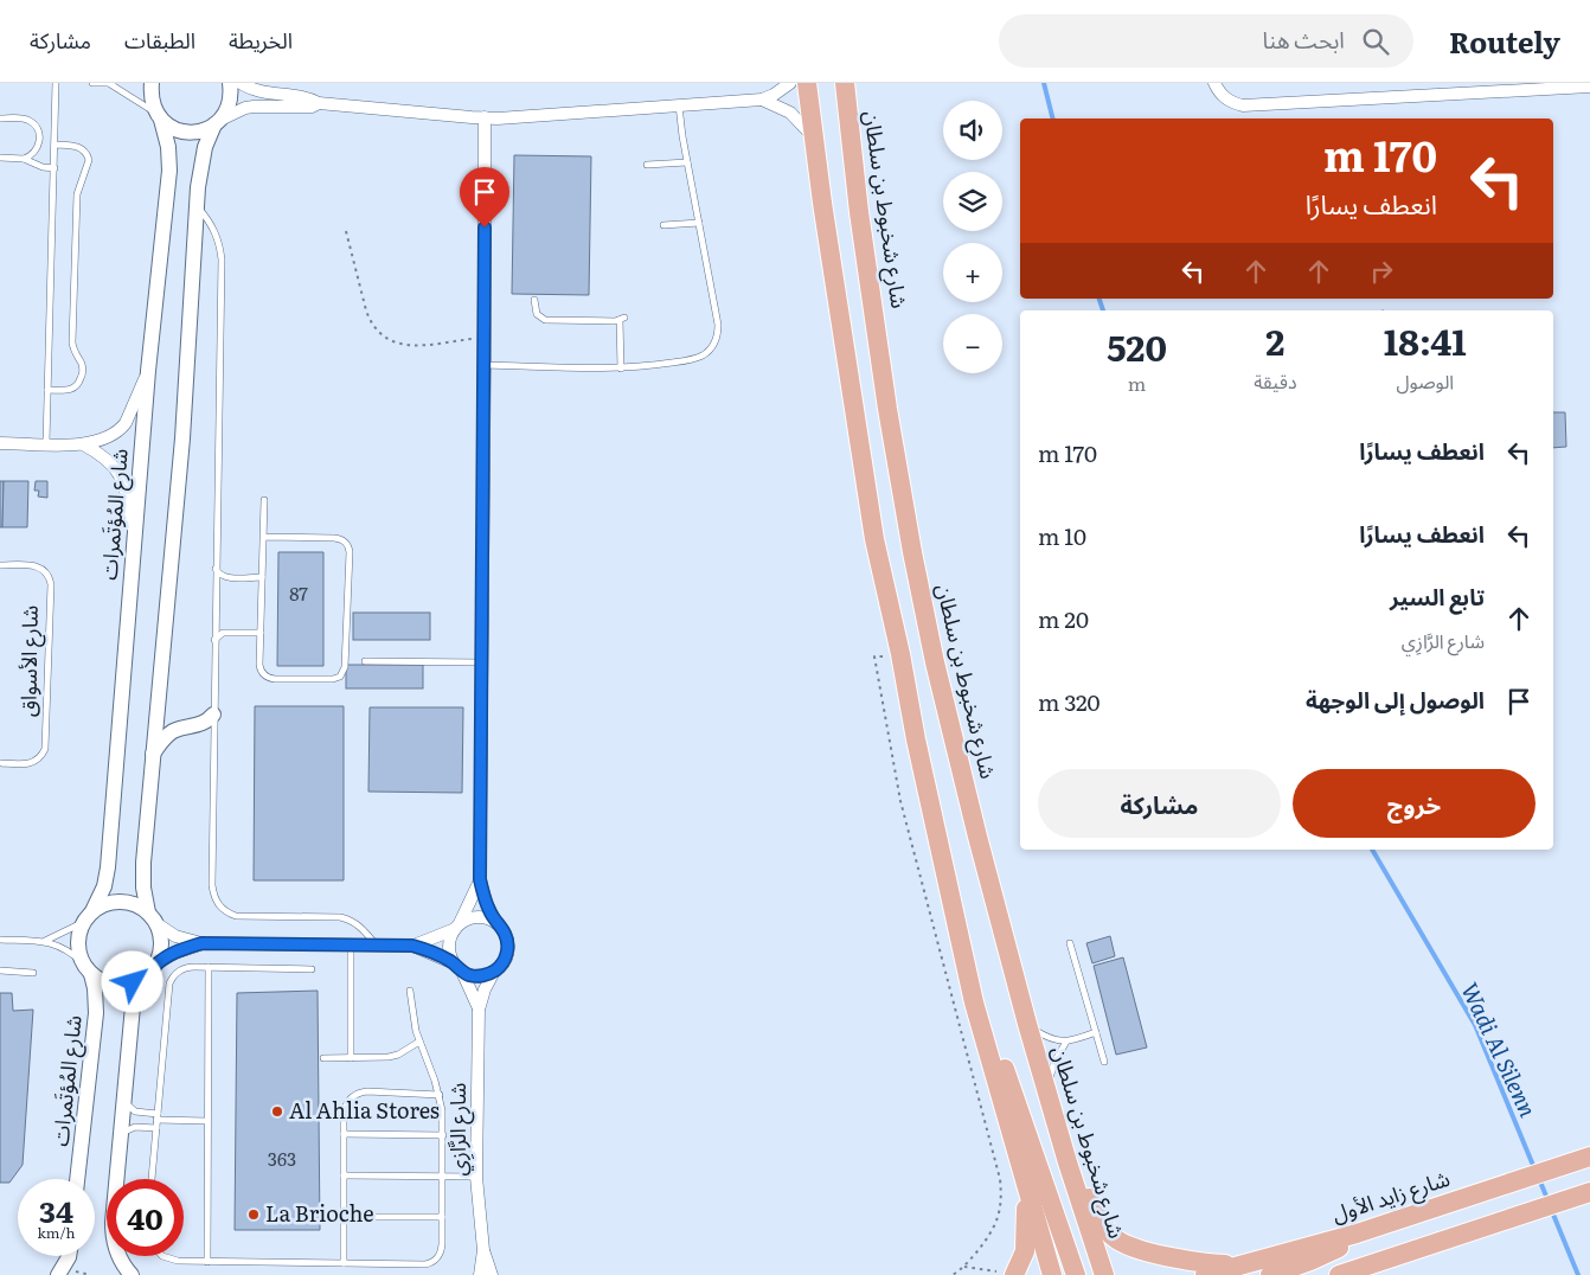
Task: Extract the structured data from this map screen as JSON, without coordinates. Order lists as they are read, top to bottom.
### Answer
{
  "streets": {
    "main road": ["شارع شخبوط بن سلطان", "شارع زايد الأول"],
    "street": ["شارع المُؤتَمرات", "شارع الرَّازِي"],
    "lane": ["شارع الأسواق"]
  },
  "water": ["Wadi Al Silenn"],
  "places": ["Al Ahlia Stores", "La Brioche"],
  "house_numbers": ["87", "363"],
  "page": {
    "header": "Routely",
    "search": "ابحث هنا",
    "nav": ["الخريطة", "الطبقات", "مشاركة"],
    "map_buttons": ["+", "−"],
    "turn": ["170 m", "انعطف يسارًا"],
    "eta": [
      "18:41",
      "الوصول",
      "2",
      "دقيقة",
      "520",
      "m"
    ],
    "list": [
      {
        "name": "انعطف يسارًا",
        "value": "170 m"
      },
      {
        "name": "انعطف يسارًا",
        "value": "10 m"
      },
      {
        "name": "تابع السير",
        "note": "شارع الرَّازِي",
        "value": "20 m"
      },
      {
        "name": "الوصول إلى الوجهة",
        "value": "320 m"
      }
    ],
    "buttons": ["خروج", "مشاركة"],
    "speed": "34 km/h",
    "limit": "40"
  }
}
